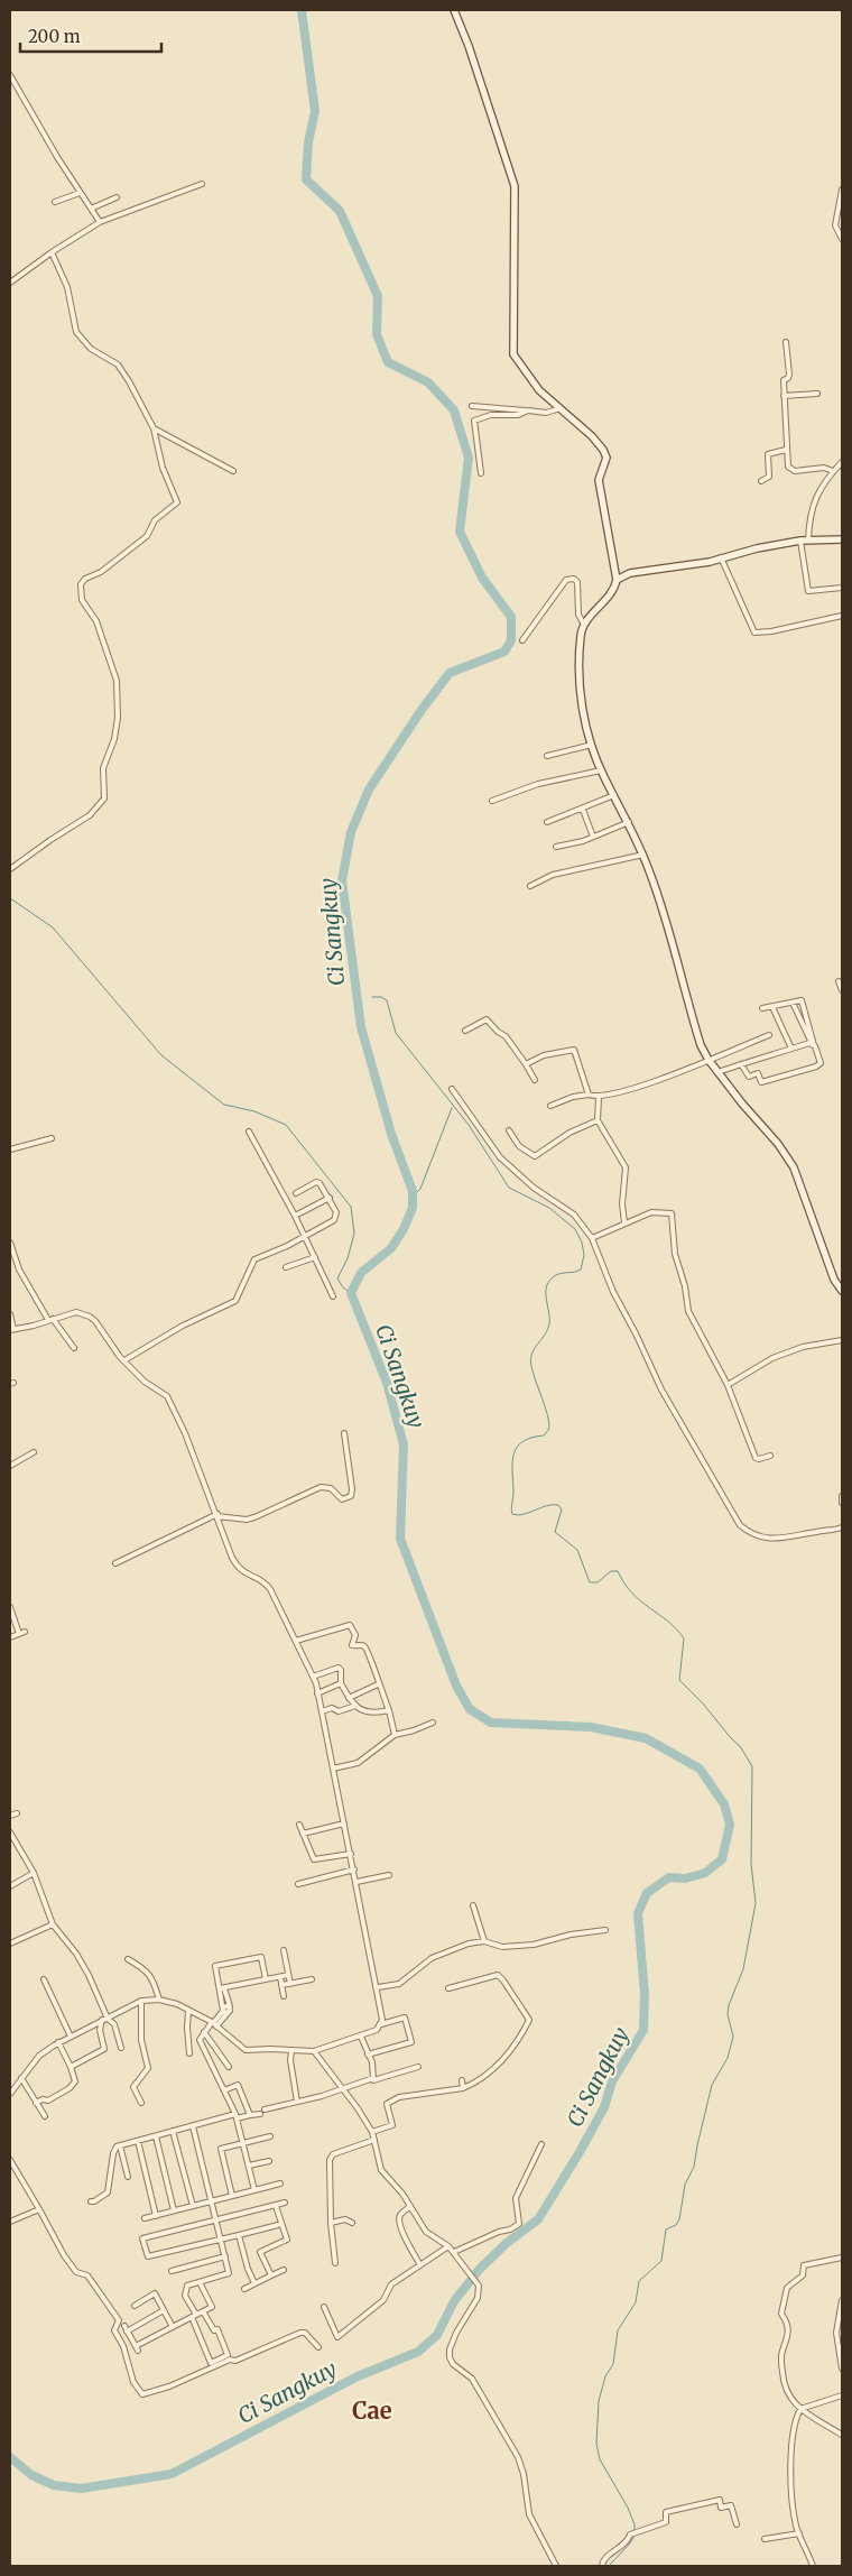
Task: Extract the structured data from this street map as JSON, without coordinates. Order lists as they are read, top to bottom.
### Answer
{
  "districts": ["Cae"],
  "water": ["Ci Sangkuy"],
  "scale_bar": "200 m"
}
